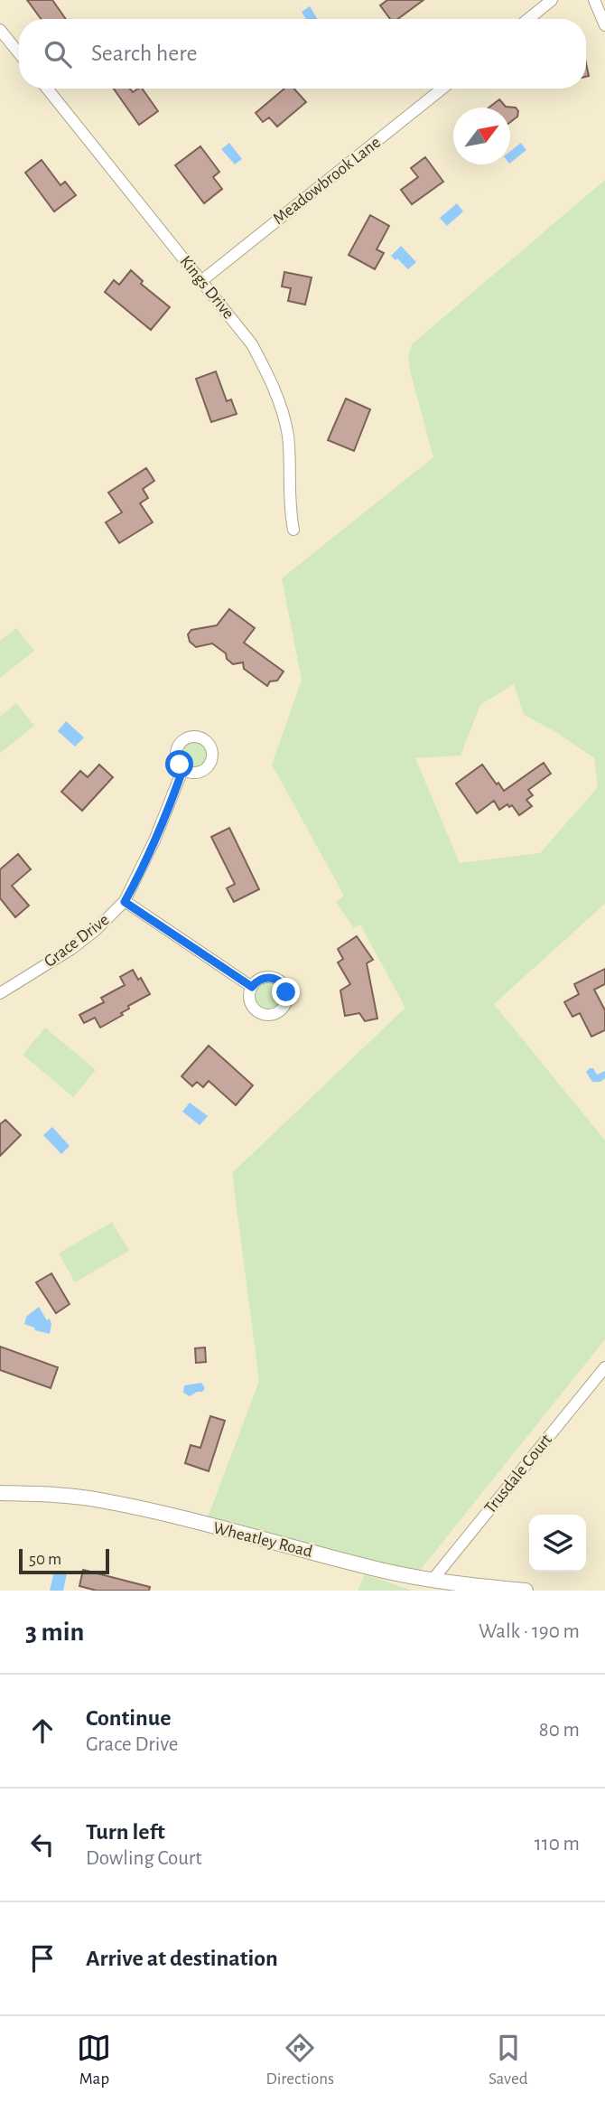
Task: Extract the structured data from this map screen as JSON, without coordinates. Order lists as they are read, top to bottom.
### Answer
{
  "streets": {
    "street": [
      "Meadowbrook Lane",
      "Kings Drive",
      "Grace Drive",
      "Trusdale Court",
      "Wheatley Road"
    ]
  },
  "crossings": [
    ["Meadowbrook Lane", "Kings Drive"],
    ["Trusdale Court", "Wheatley Road"]
  ],
  "scale_bar": "50 m",
  "north": "top right",
  "page": {
    "search": "Search here",
    "scale": "50 m",
    "heading": ["3 min", "Walk · 190 m"],
    "list": [
      ["Continue", "Grace Drive", "80 m"],
      ["Turn left", "Dowling Court", "110 m"],
      "Arrive at destination"
    ],
    "nav": ["Map", "Directions", "Saved"]
  }
}
